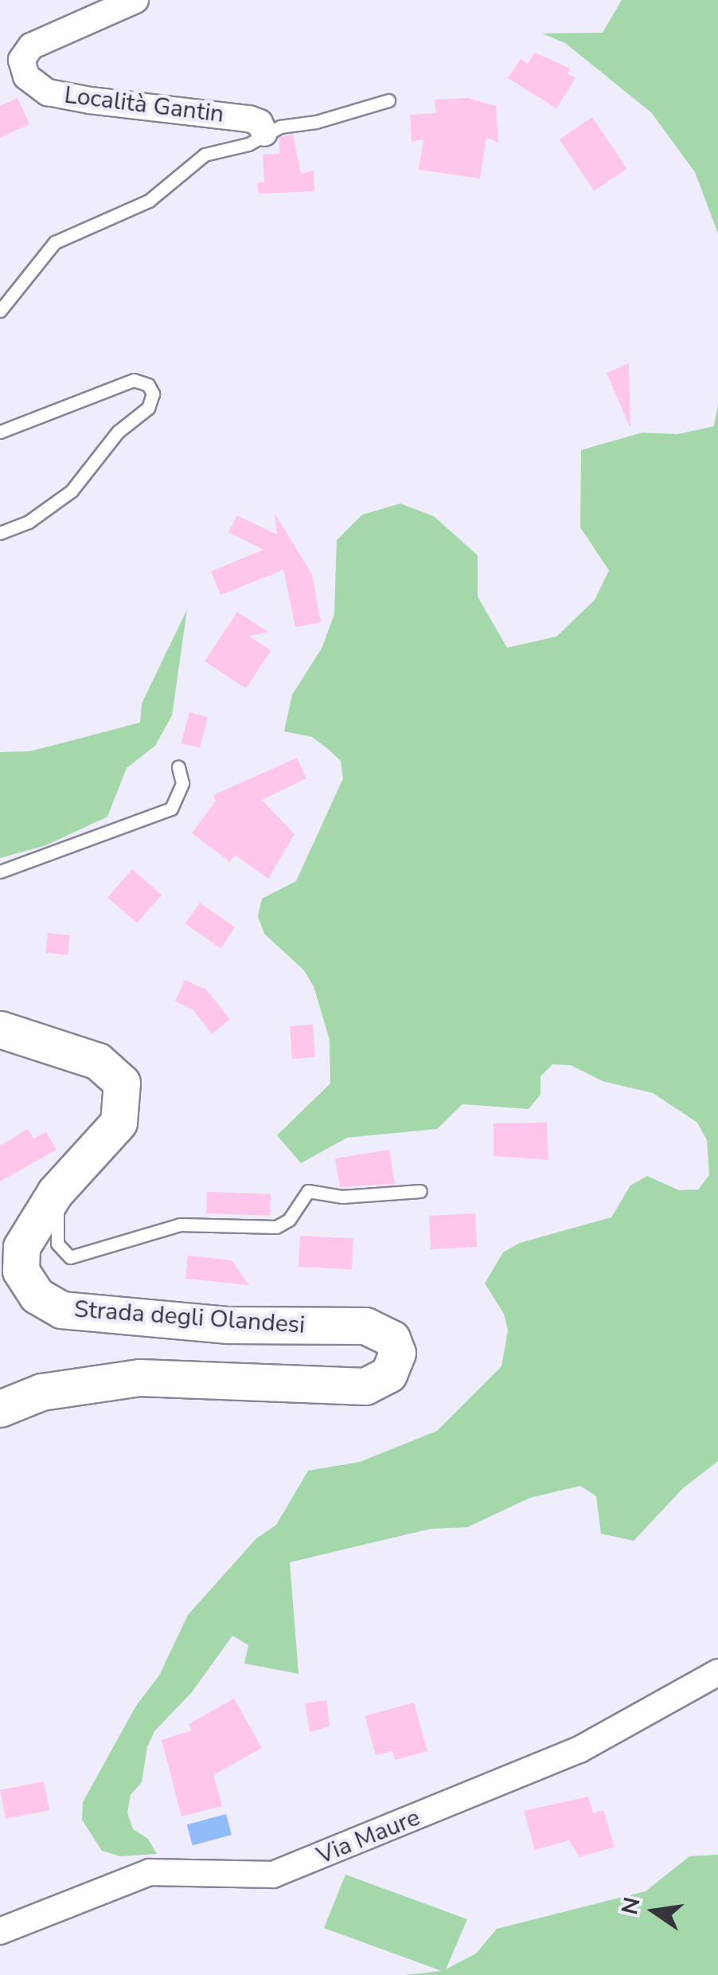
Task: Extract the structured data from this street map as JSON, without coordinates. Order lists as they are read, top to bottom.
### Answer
{
  "streets": {
    "main road": ["Strada degli Olandesi"],
    "street": ["Località Gantin", "Via Maure"]
  },
  "north": "left"
}
